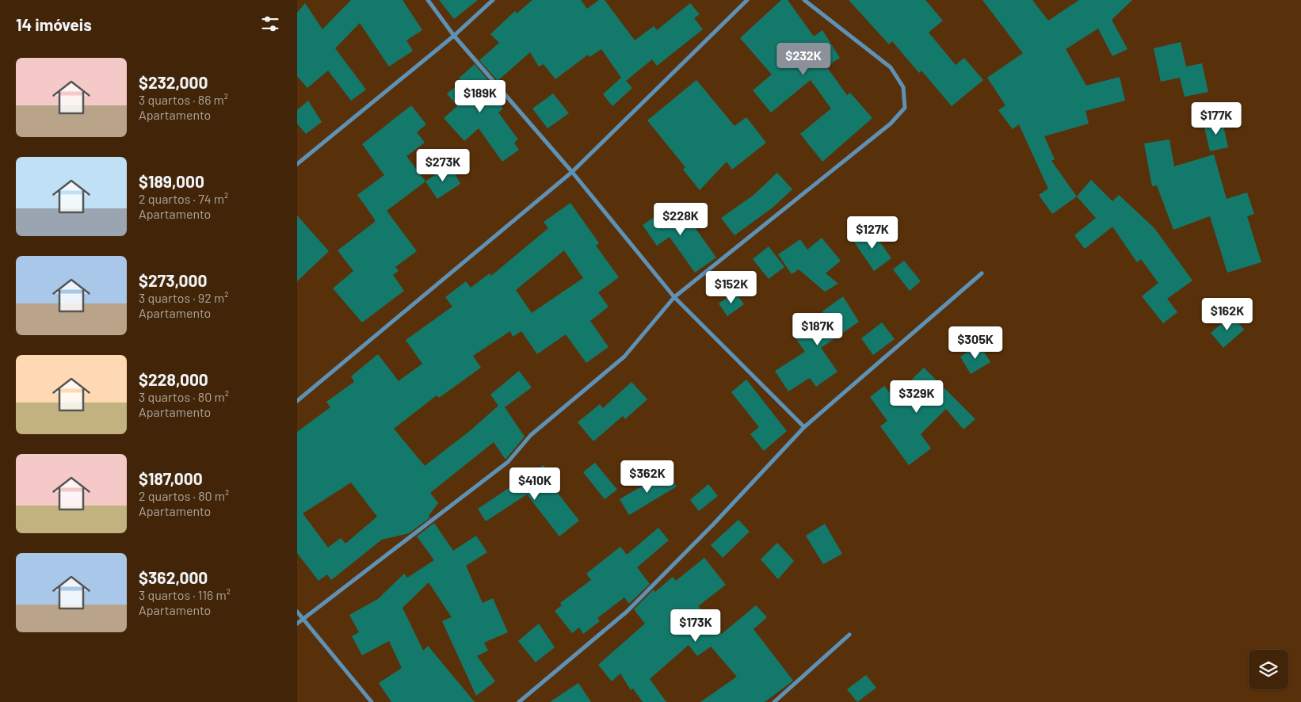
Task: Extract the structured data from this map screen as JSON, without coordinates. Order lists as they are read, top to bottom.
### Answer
{
  "page": {
    "heading": "14 imóveis",
    "price": [
      "$232K",
      "$189K",
      "$177K",
      "$273K",
      "$228K",
      "$127K",
      "$152K",
      "$162K",
      "$187K",
      "$305K",
      "$329K",
      "$362K",
      "$410K",
      "$173K"
    ],
    "list": [
      {
        "name": "$232,000",
        "note": "3 quartos · 86 m² · Apartamento"
      },
      {
        "name": "$189,000",
        "note": "2 quartos · 74 m² · Apartamento"
      },
      {
        "name": "$273,000",
        "note": "3 quartos · 92 m² · Apartamento"
      },
      {
        "name": "$228,000",
        "note": "3 quartos · 80 m² · Apartamento"
      },
      {
        "name": "$187,000",
        "note": "2 quartos · 80 m² · Apartamento"
      },
      {
        "name": "$362,000",
        "note": "3 quartos · 116 m² · Apartamento"
      }
    ]
  }
}
